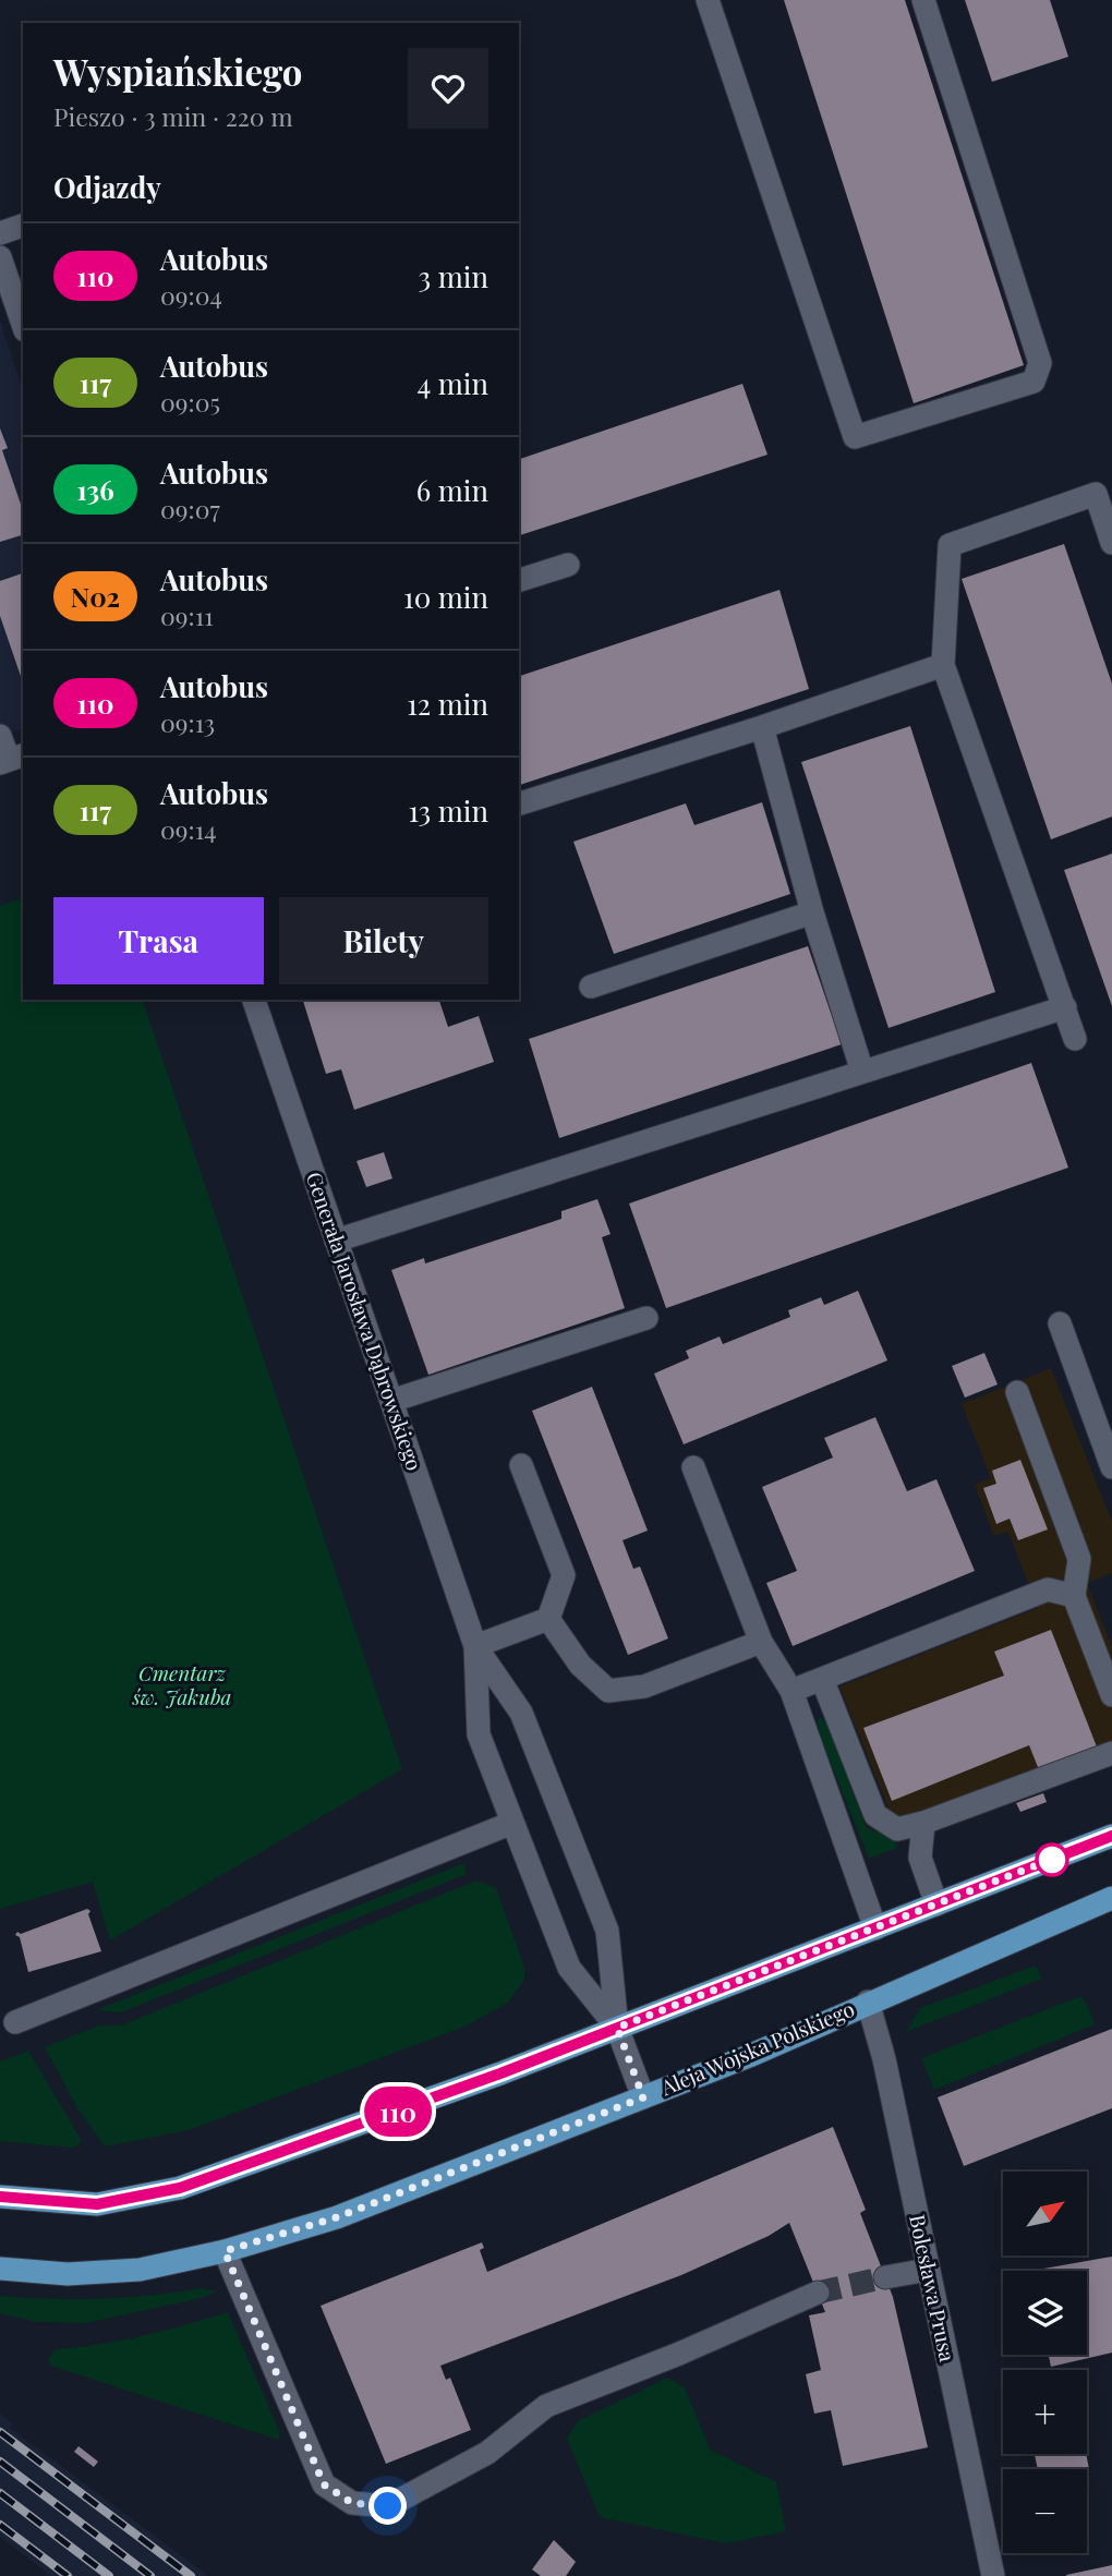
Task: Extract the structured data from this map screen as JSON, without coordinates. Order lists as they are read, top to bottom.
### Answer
{
  "streets": {
    "main road": ["Aleja Wojska Polskiego"],
    "street": ["Generała Jarosława Dąbrowskiego", "Bolesława Prusa"]
  },
  "crossings": [
    ["Generała Jarosława Dąbrowskiego", "Aleja Wojska Polskiego"],
    ["Aleja Wojska Polskiego", "Bolesława Prusa"]
  ],
  "parks": ["Cmentarz św. Jakuba"],
  "lines": ["bus line 110"],
  "north": "top right",
  "page": {
    "on_map": "110",
    "heading": [
      ["Wyspiańskiego", "Pieszo · 3 min · 220 m"],
      "Odjazdy"
    ],
    "list": [
      {
        "mark": "110",
        "name": "Autobus",
        "note": "09:04",
        "value": "3 min"
      },
      {
        "mark": "117",
        "name": "Autobus",
        "note": "09:05",
        "value": "4 min"
      },
      {
        "mark": "136",
        "name": "Autobus",
        "note": "09:07",
        "value": "6 min"
      },
      {
        "mark": "N02",
        "name": "Autobus",
        "note": "09:11",
        "value": "10 min"
      },
      {
        "mark": "110",
        "name": "Autobus",
        "note": "09:13",
        "value": "12 min"
      },
      {
        "mark": "117",
        "name": "Autobus",
        "note": "09:14",
        "value": "13 min"
      }
    ],
    "buttons": ["Trasa", "Bilety"],
    "map_buttons": ["+", "−"]
  }
}
